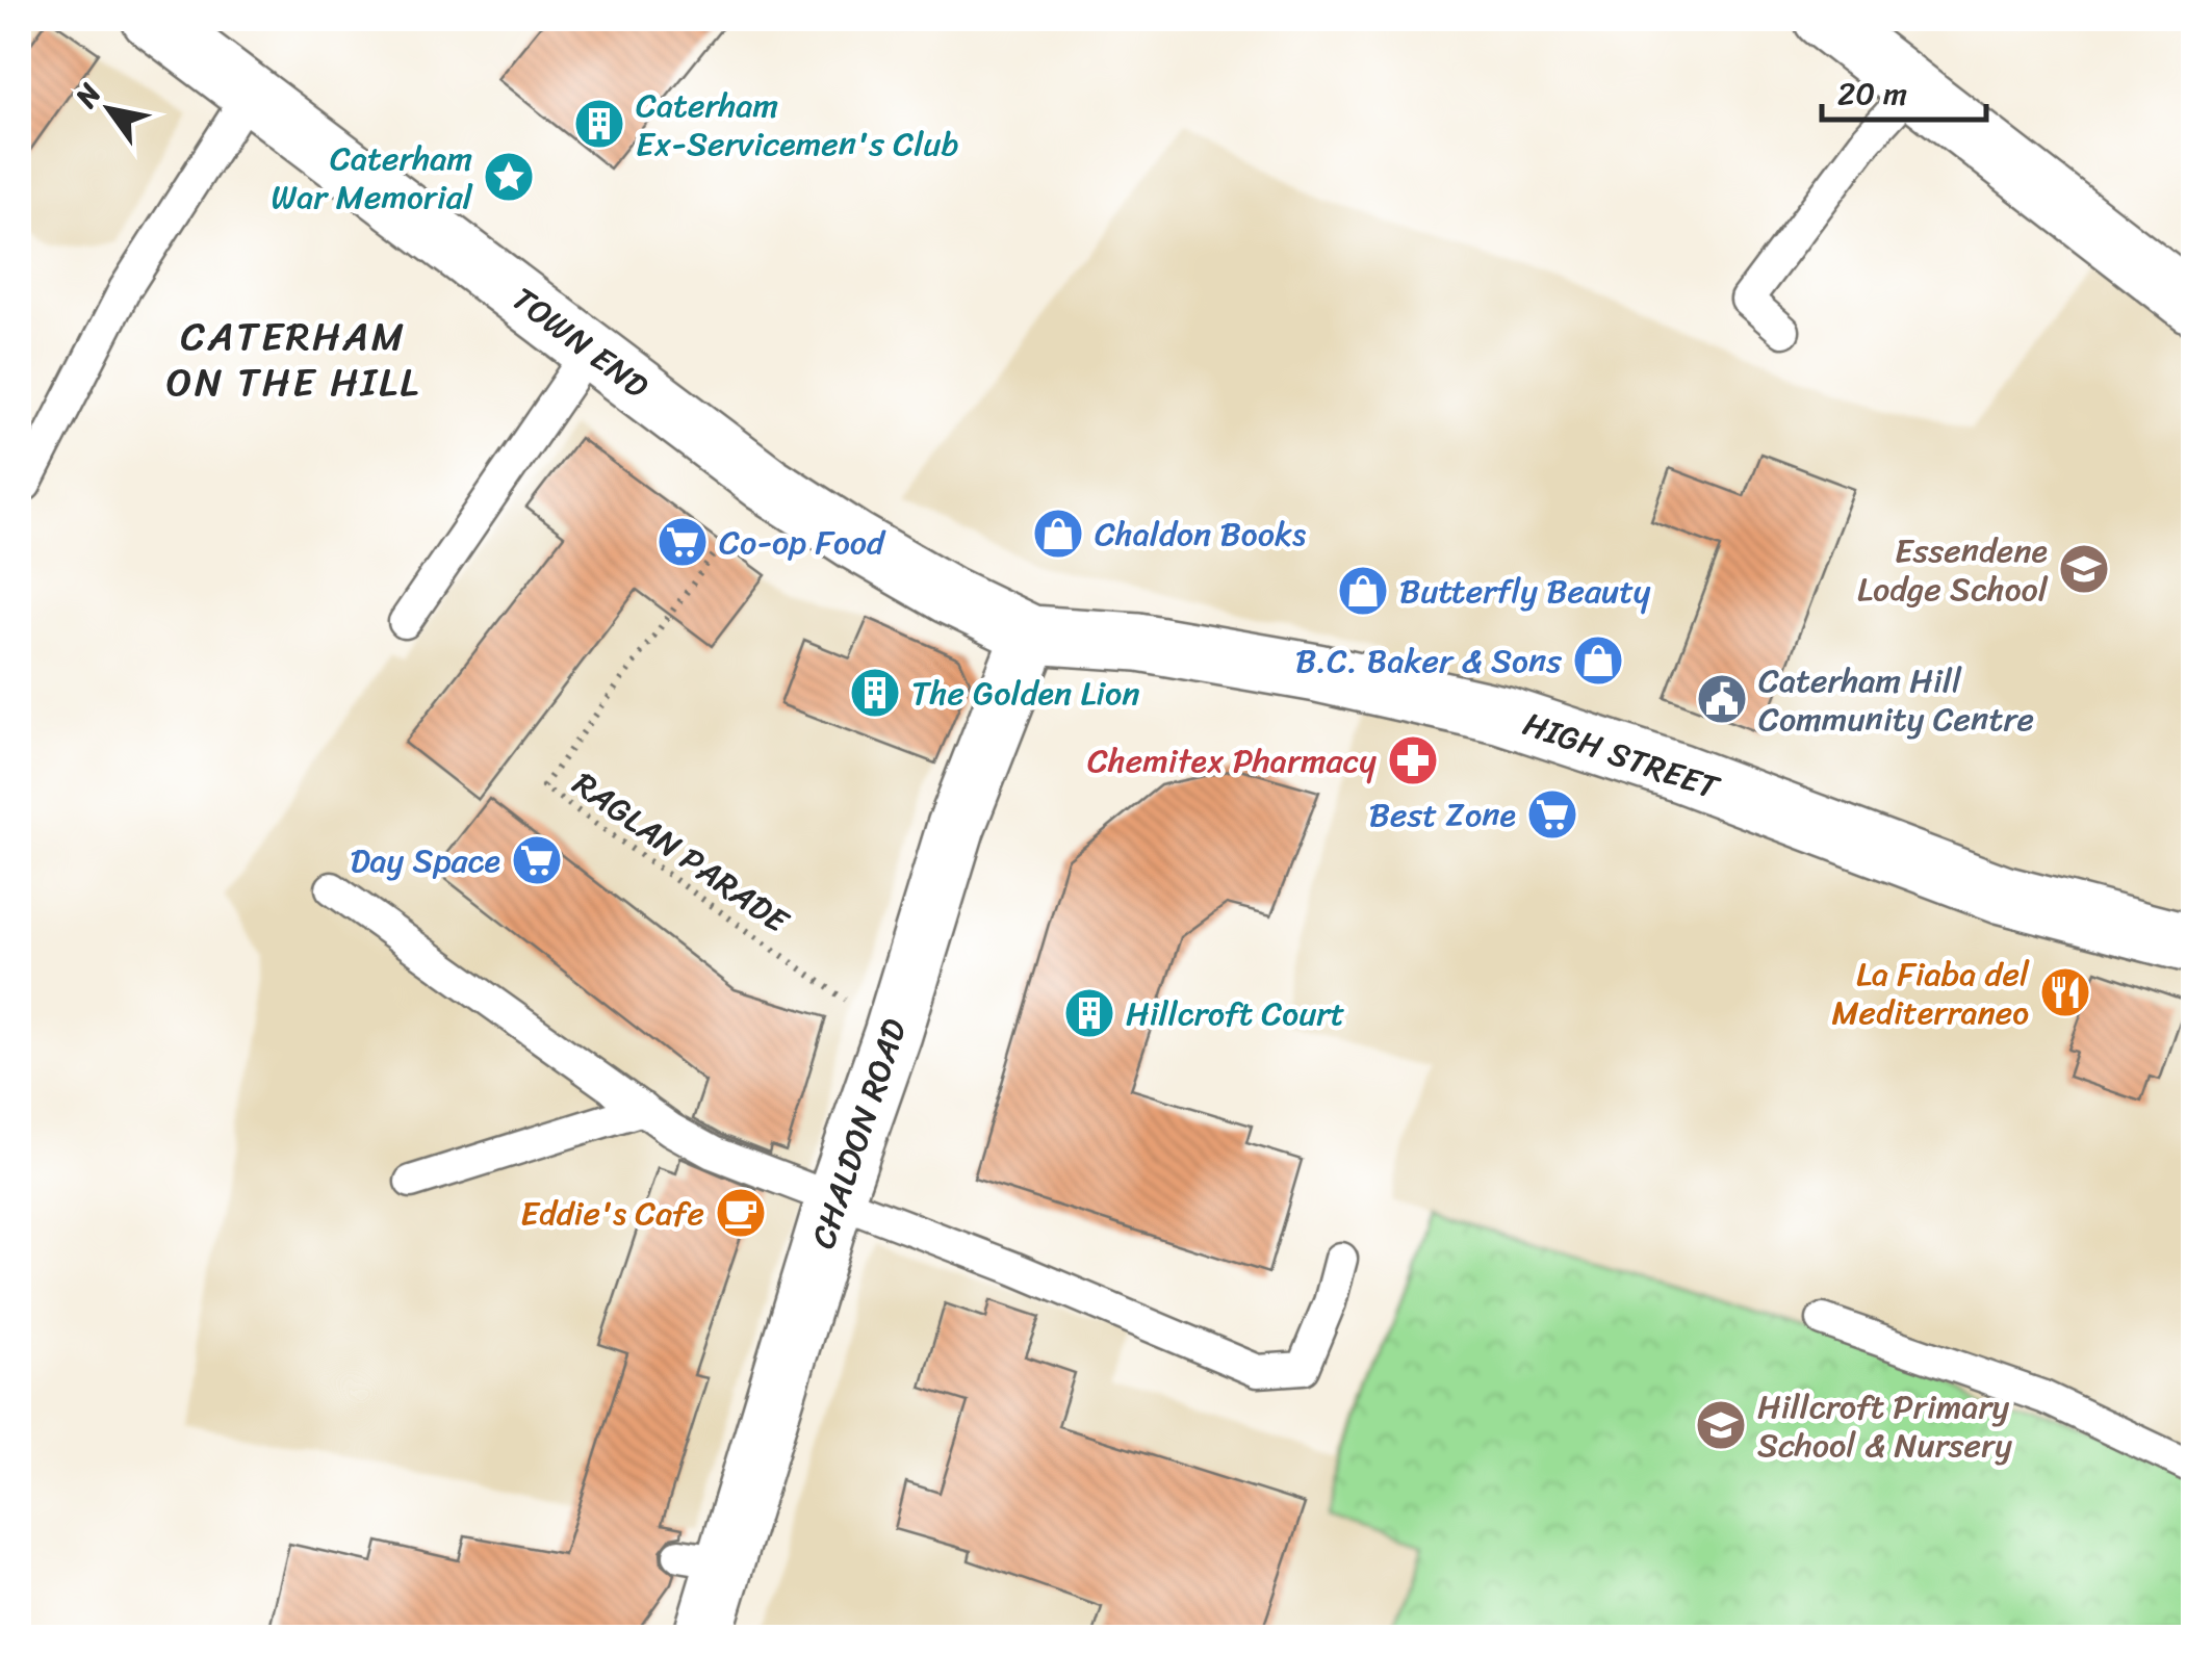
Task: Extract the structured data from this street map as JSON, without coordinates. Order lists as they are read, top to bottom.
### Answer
{
  "streets": {
    "main road": ["TOWN END", "HIGH STREET", "CHALDON ROAD"],
    "path": ["RAGLAN PARADE"]
  },
  "crossings": [
    ["TOWN END", "HIGH STREET"],
    ["TOWN END", "RAGLAN PARADE"],
    ["TOWN END", "CHALDON ROAD"],
    ["HIGH STREET", "CHALDON ROAD"],
    ["RAGLAN PARADE", "CHALDON ROAD"]
  ],
  "districts": ["CATERHAM ON THE HILL"],
  "places": {
    "building": ["Caterham Ex-Servicemen's Club", "The Golden Lion", "Hillcroft Court"],
    "place": ["Caterham War Memorial"],
    "shop": ["Chaldon Books", "Butterfly Beauty", "B.C. Baker & Sons"],
    "supermarket": ["Co-op Food", "Best Zone", "Day Space"],
    "school or university": ["Essendene Lodge School", "Hillcroft Primary School & Nursery"],
    "public building": ["Caterham Hill Community Centre"],
    "pharmacy": ["Chemitex Pharmacy"],
    "restaurant": ["La Fiaba del Mediterraneo"],
    "cafe": ["Eddie's Cafe"]
  },
  "scale_bar": "20 m",
  "north": "top left"
}
